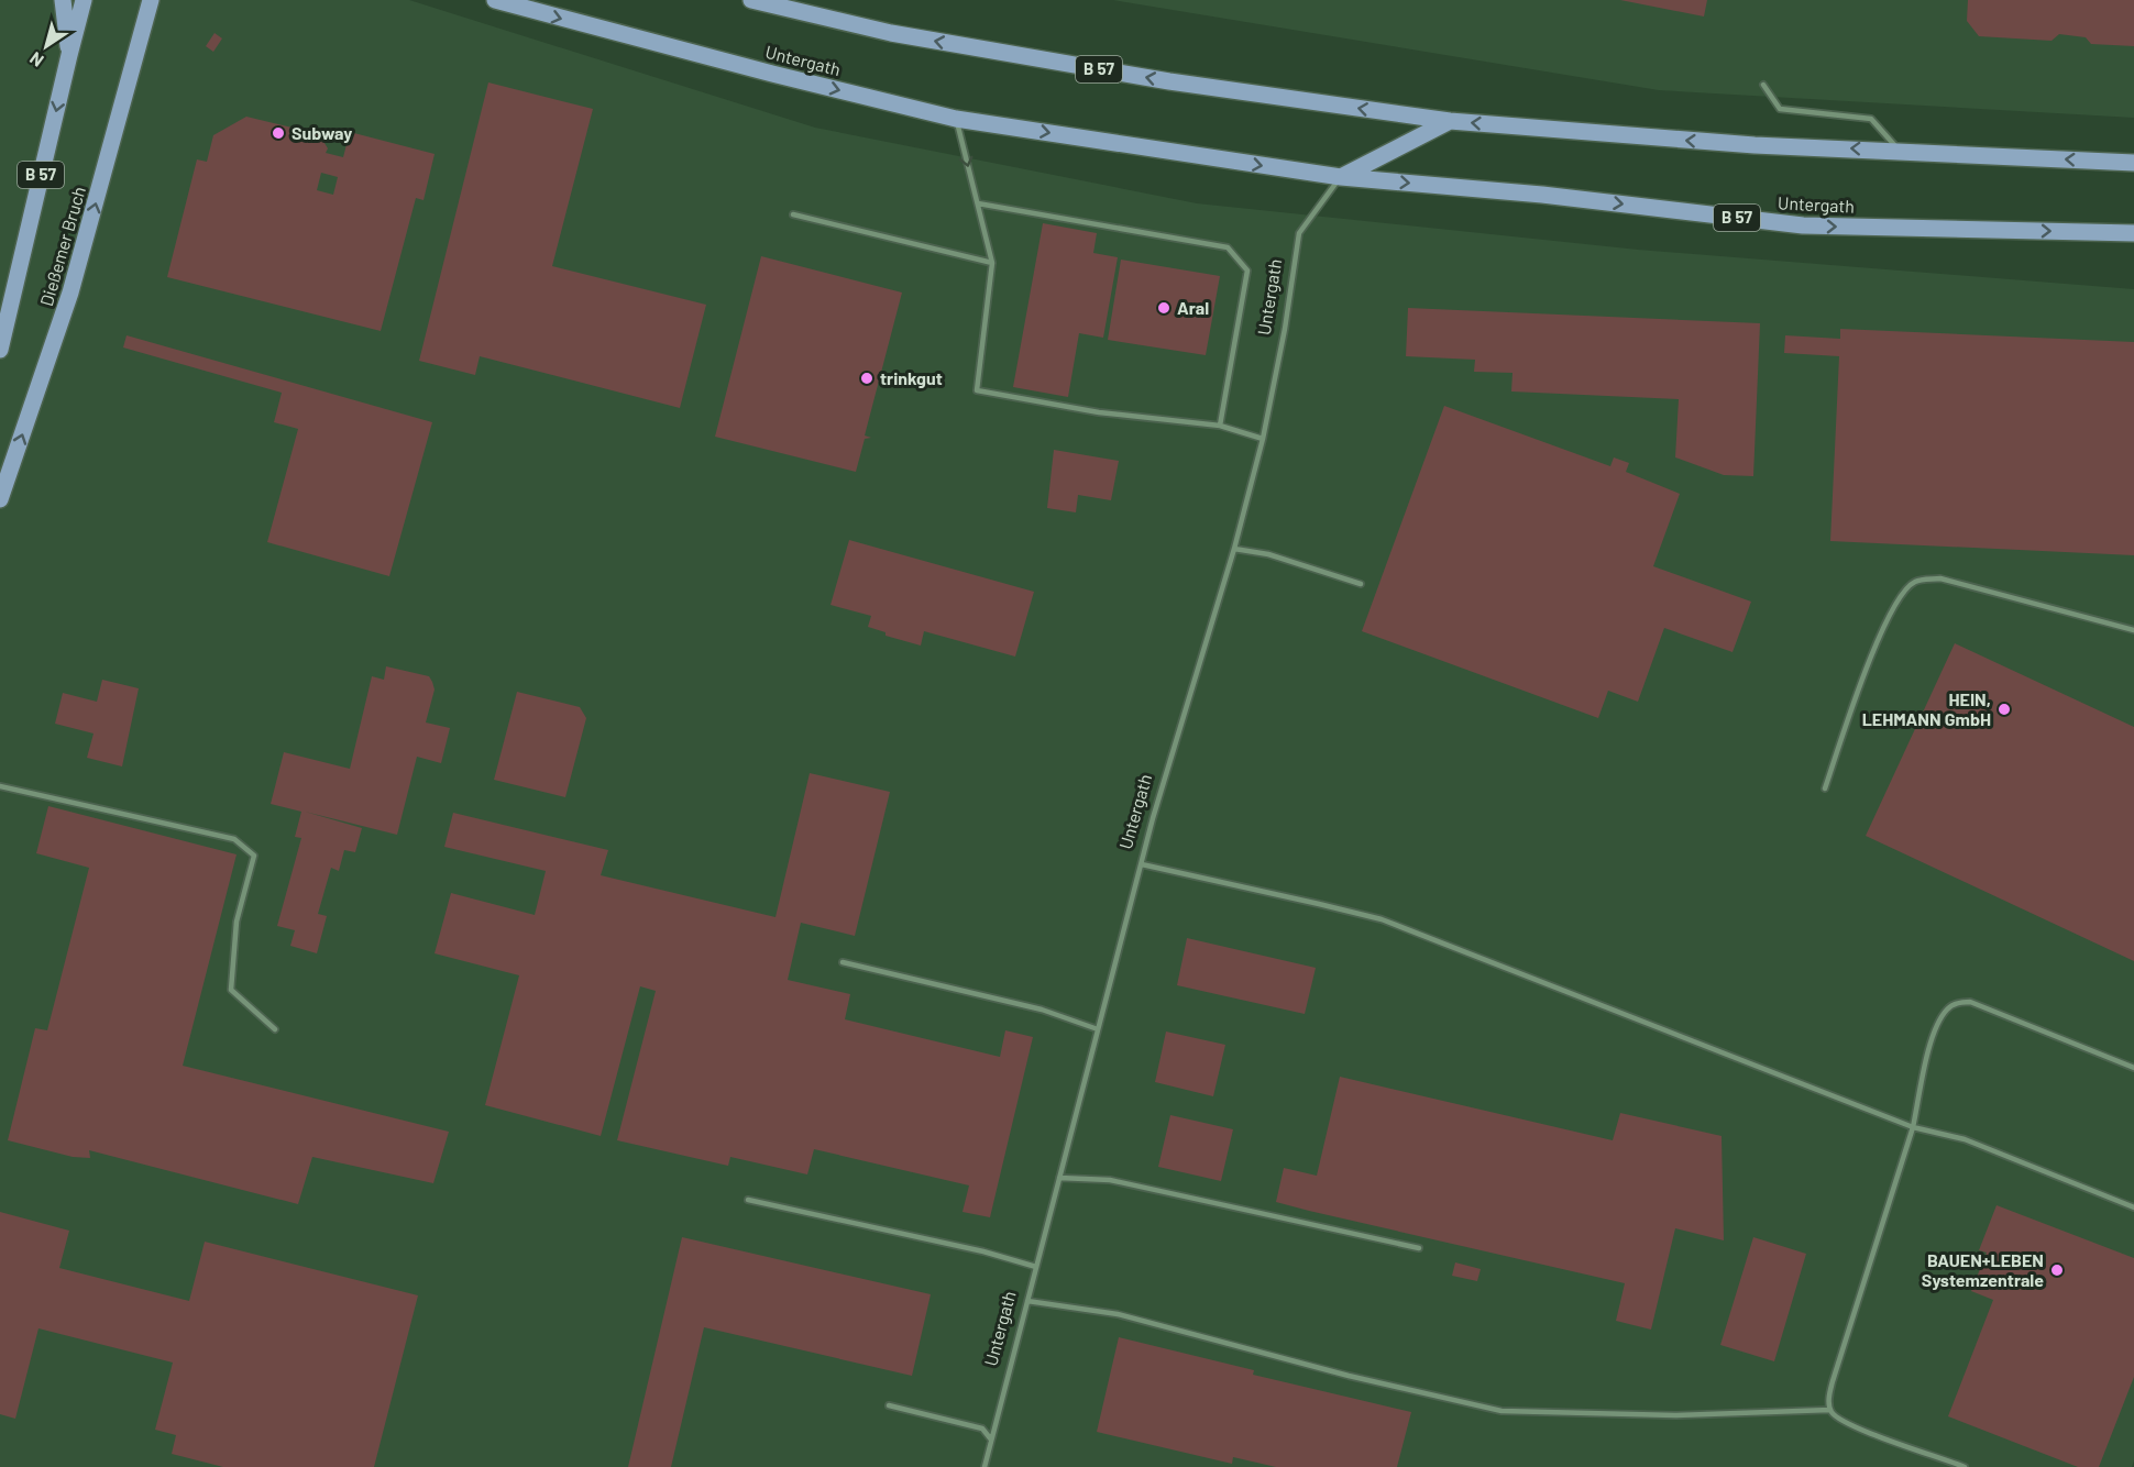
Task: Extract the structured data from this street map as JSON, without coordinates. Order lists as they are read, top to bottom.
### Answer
{
  "streets": {
    "main road": ["Untergath", "B 57", "Dießemer Bruch"]
  },
  "crossings": [
    ["Untergath", "B 57"]
  ],
  "places": [
    "Subway",
    "Aral",
    "trinkgut",
    "HEIN, LEHMANN GmbH",
    "BAUEN+LEBEN Systemzentrale"
  ],
  "north": "bottom left"
}
